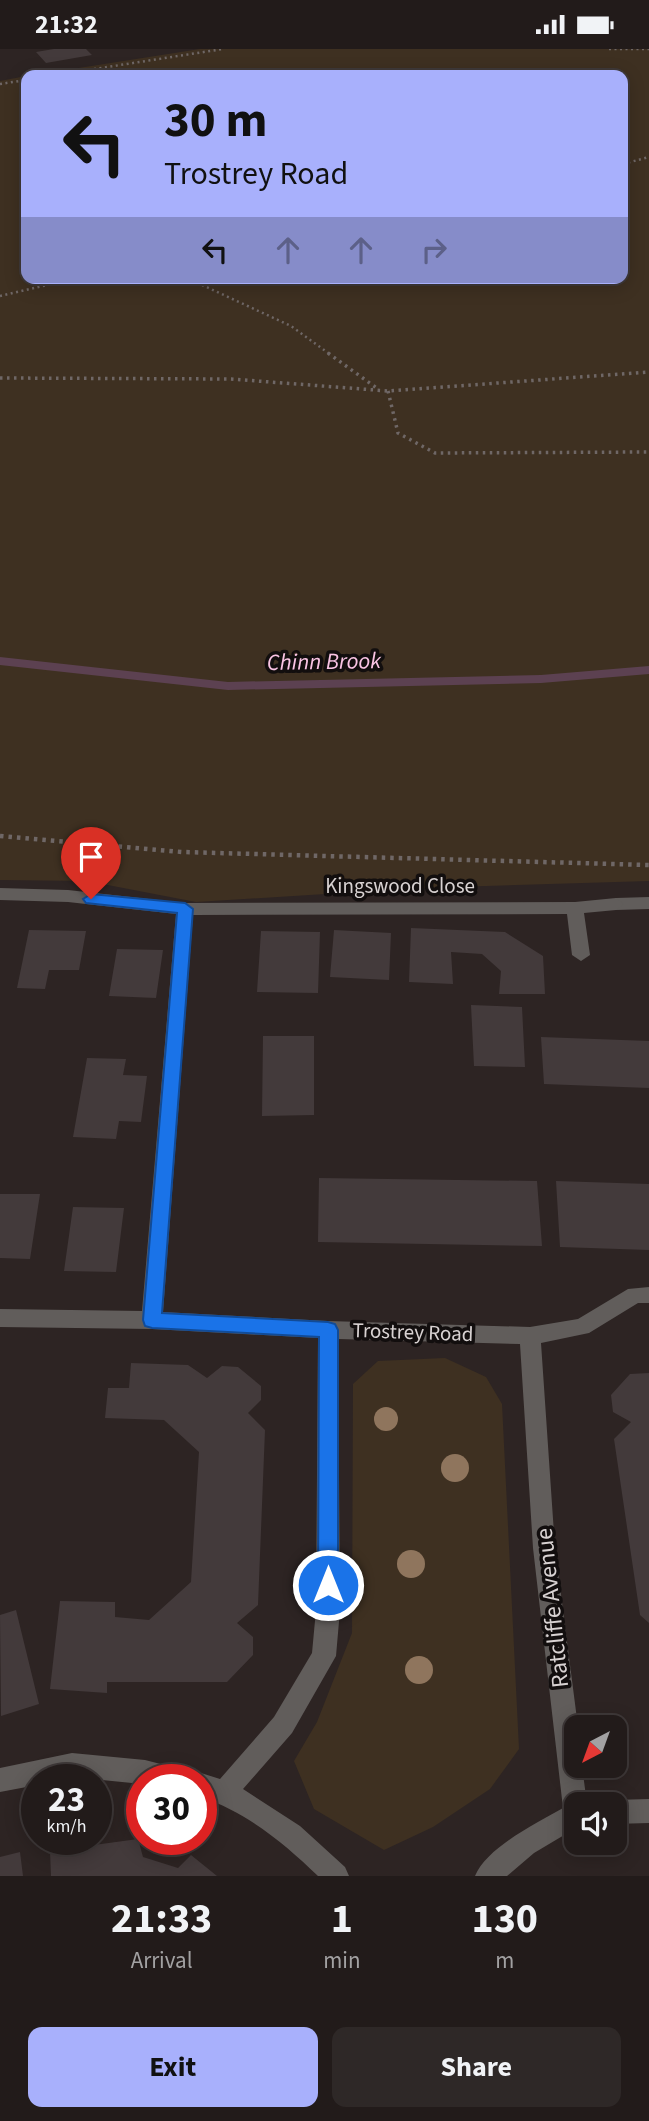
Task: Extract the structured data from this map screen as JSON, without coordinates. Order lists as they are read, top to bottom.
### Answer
{
  "streets": {
    "street": ["Kingswood Close", "Trostrey Road", "Ratcliffe Avenue"]
  },
  "crossings": [
    ["Trostrey Road", "Ratcliffe Avenue"]
  ],
  "water": ["Chinn Brook"],
  "north": "bottom left",
  "page": {
    "status": "21:32",
    "turn": ["30 m", "Trostrey Road"],
    "speed": "23 km/h",
    "limit": "30",
    "eta": [
      "21:33",
      "Arrival",
      "1",
      "min",
      "130",
      "m"
    ],
    "buttons": ["Exit", "Share"]
  }
}
